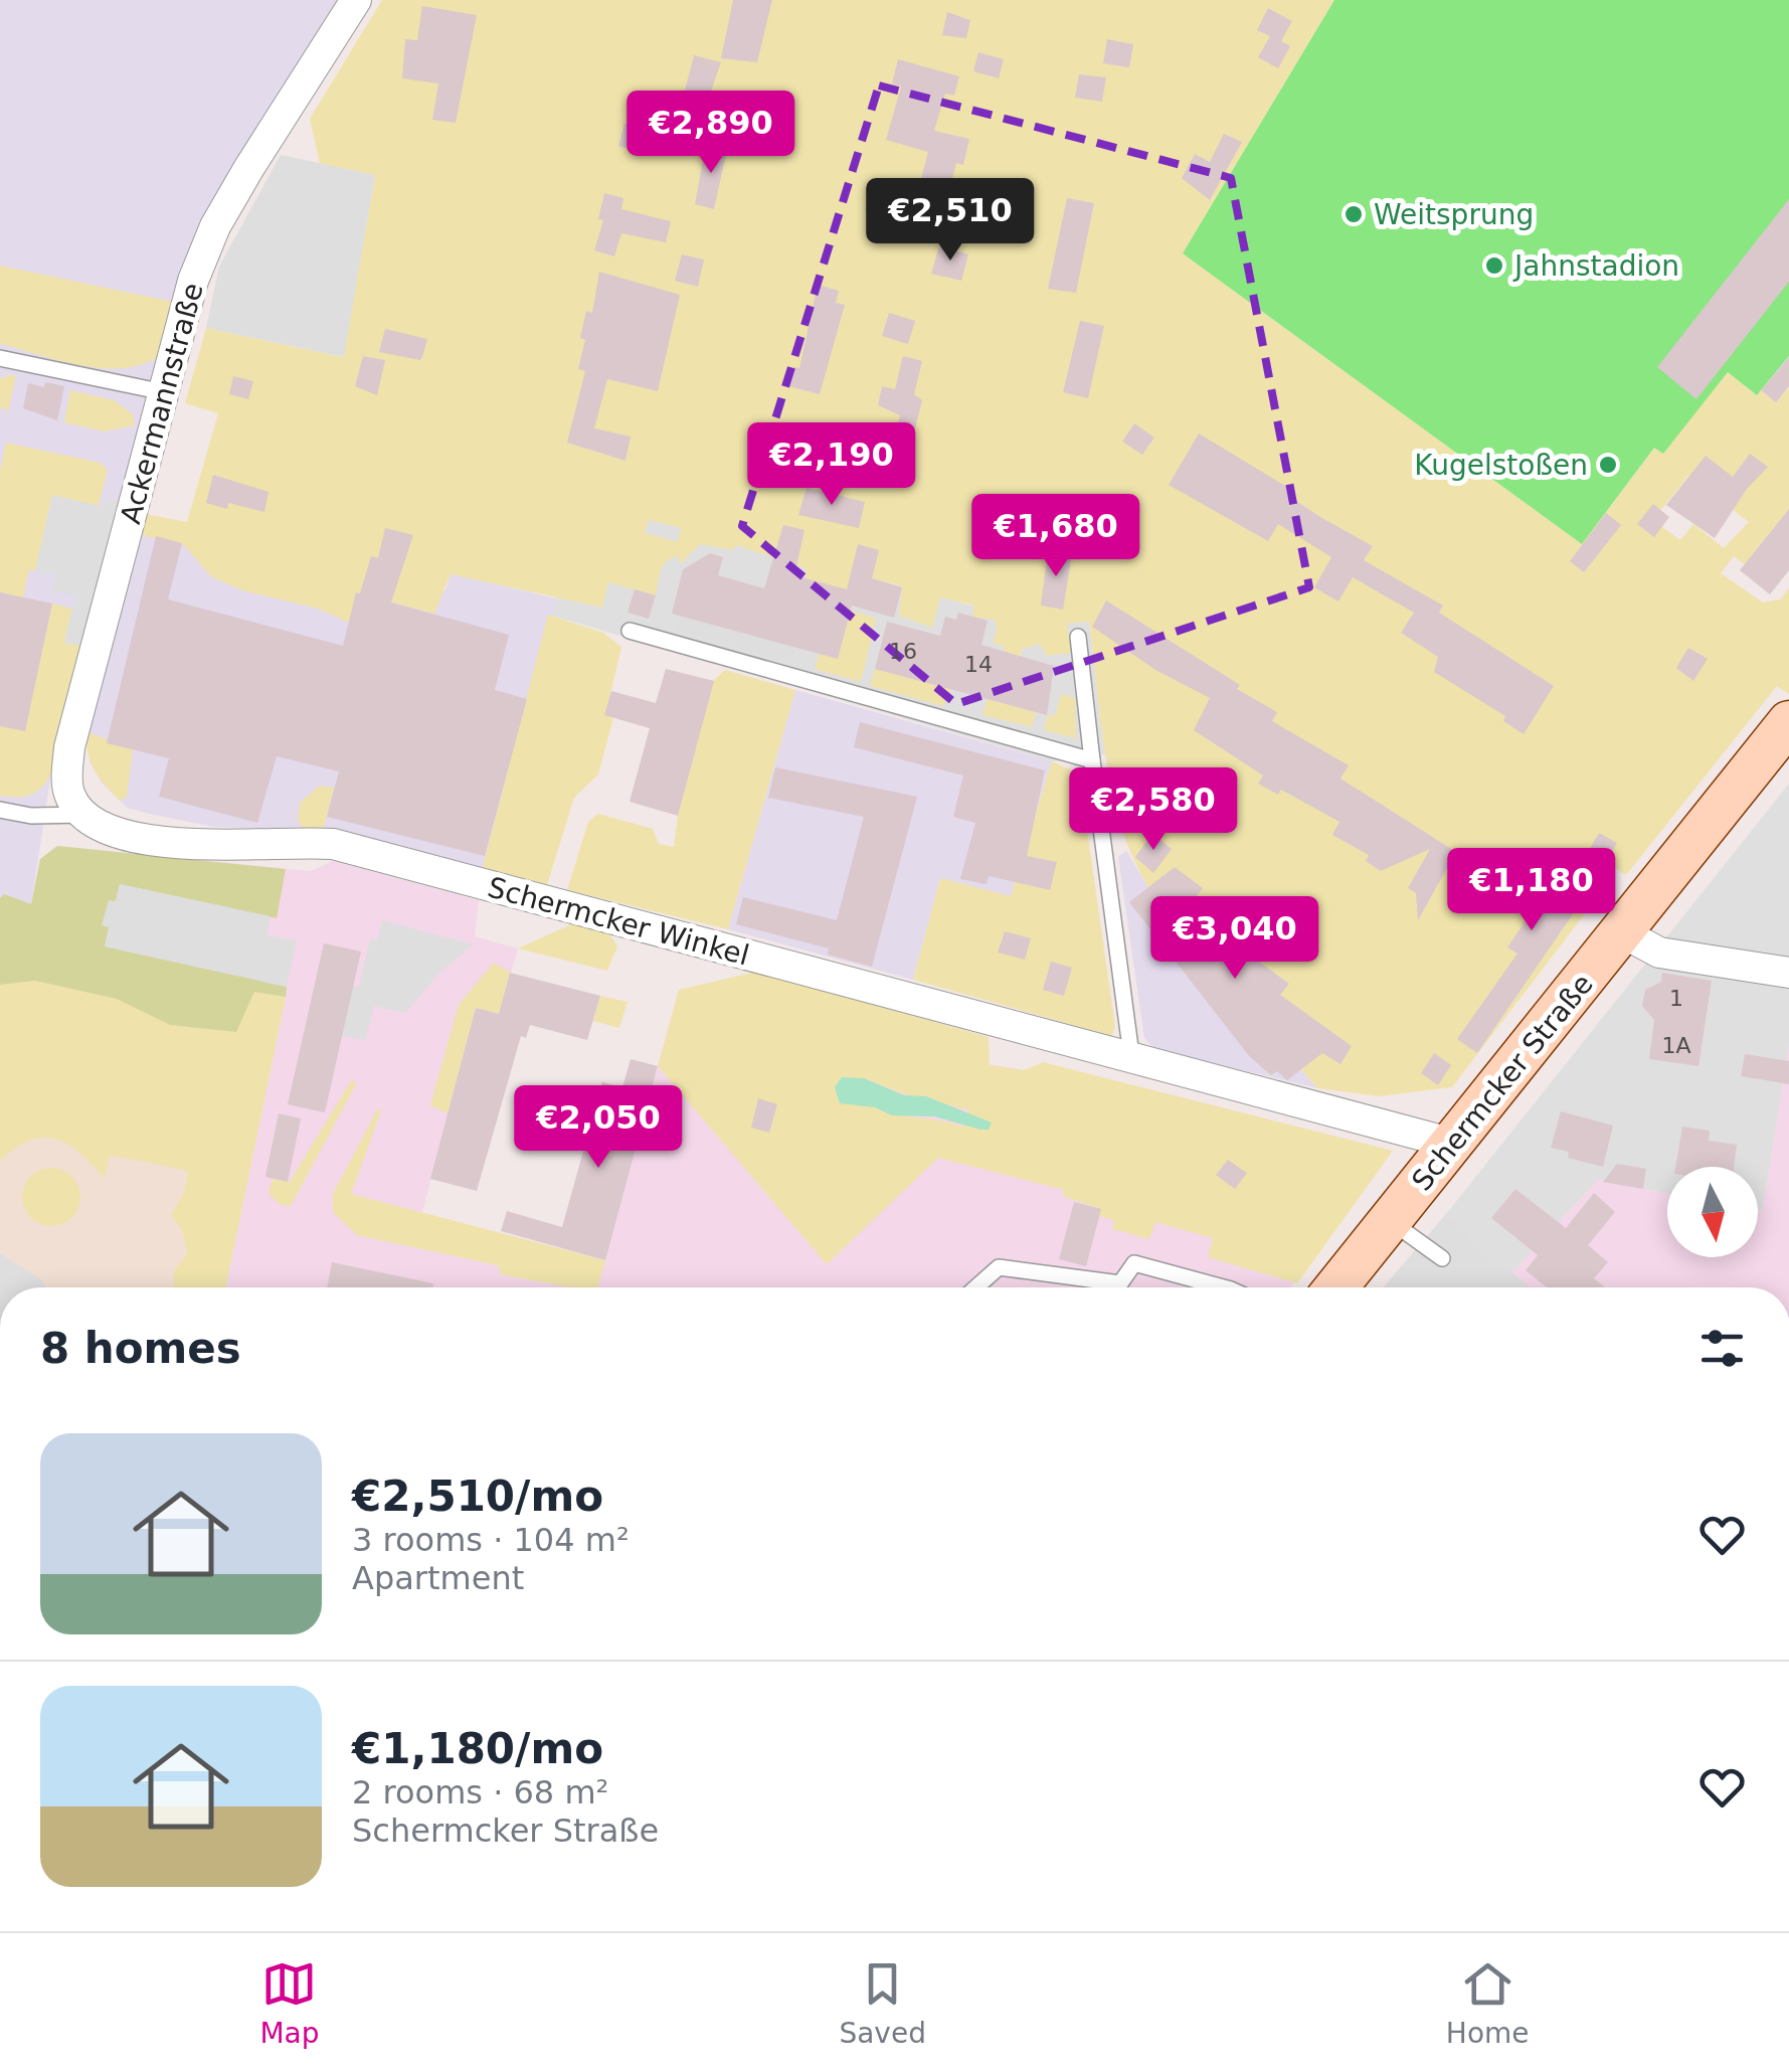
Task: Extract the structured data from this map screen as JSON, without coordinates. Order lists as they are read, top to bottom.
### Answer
{
  "streets": {
    "main road": ["Schermcker Straße"],
    "street": ["Ackermannstraße", "Schermcker Winkel"]
  },
  "crossings": [
    ["Ackermannstraße", "Schermcker Winkel"],
    ["Schermcker Winkel", "Schermcker Straße"]
  ],
  "places": ["Weitsprung", "Jahnstadion", "Kugelstoßen"],
  "house_numbers": [
    "16",
    "14",
    "1",
    "1A"
  ],
  "north": "bottom",
  "page": {
    "price": [
      "€2,890",
      "€2,510",
      "€2,190",
      "€1,680",
      "€2,580",
      "€1,180",
      "€3,040",
      "€2,050"
    ],
    "heading": "8 homes",
    "list": [
      {
        "name": "€2,510/mo",
        "note": "3 rooms · 104 m² · Apartment"
      },
      {
        "name": "€1,180/mo",
        "note": "2 rooms · 68 m² · Schermcker Straße"
      }
    ],
    "tabs": ["Map", "Saved", "Home"]
  }
}
